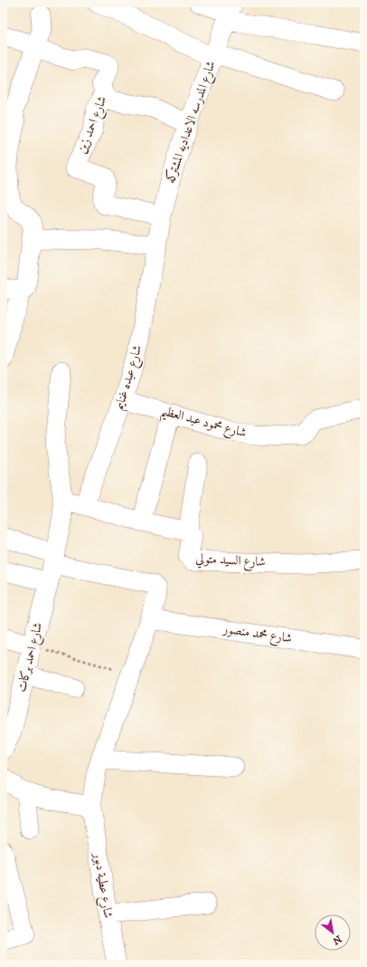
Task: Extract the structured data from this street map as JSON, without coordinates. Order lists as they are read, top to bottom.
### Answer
{
  "streets": {
    "street": [
      "شارع المدرسه الاعداديه المشتركه",
      "شارع احمد زين",
      "شارع عبده غنايم",
      "شارع محمود عبد العظيم",
      "شارع السيد متولي",
      "شارع محمد منصور",
      "شارع احمد بركات",
      "شارع عطية دبور"
    ]
  },
  "crossings": [
    ["شارع المدرسه الاعداديه المشتركه", "شارع احمد زين"],
    ["شارع المدرسه الاعداديه المشتركه", "شارع عبده غنايم"],
    ["شارع عبده غنايم", "شارع محمود عبد العظيم"],
    ["شارع محمد منصور", "شارع عطية دبور"],
    ["شارع احمد بركات", "شارع عطية دبور"]
  ],
  "north": "bottom right"
}
